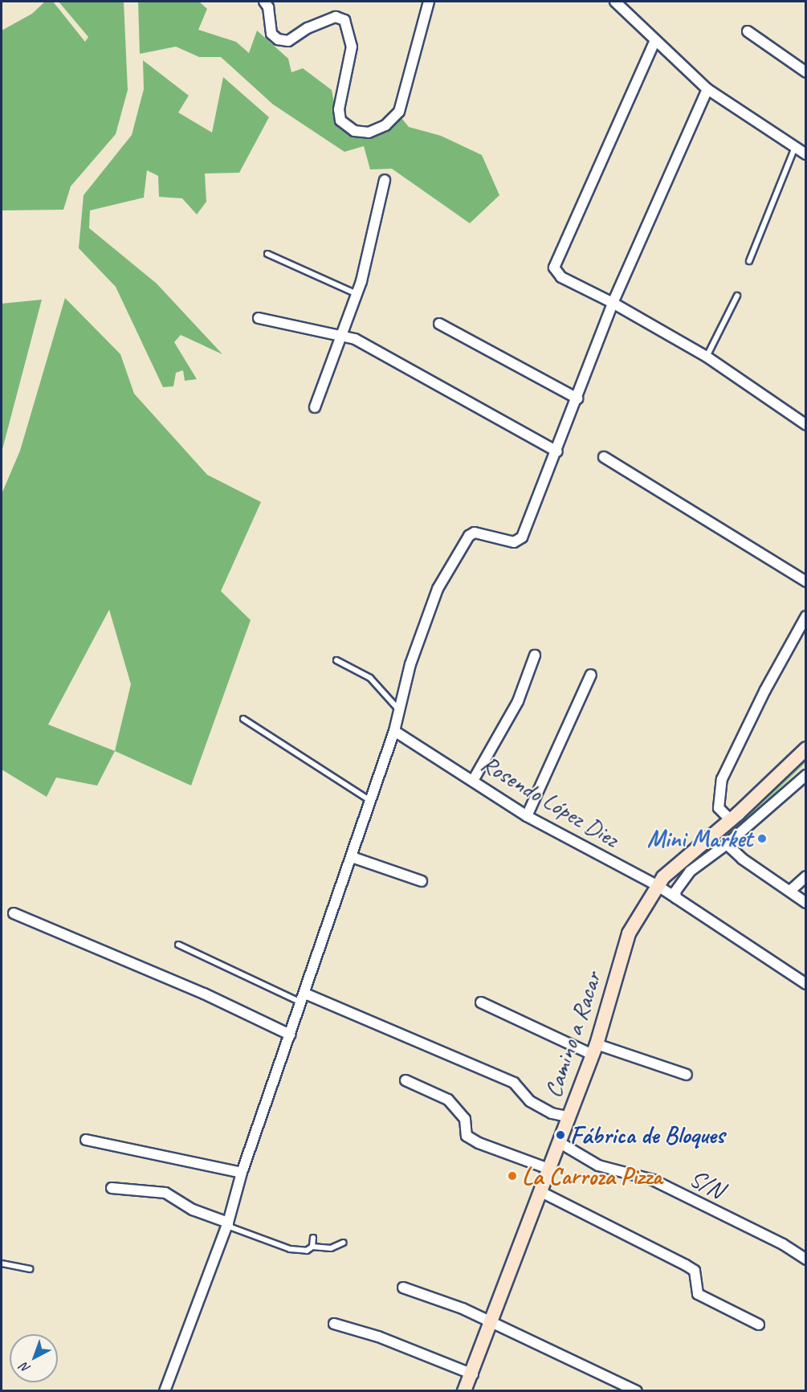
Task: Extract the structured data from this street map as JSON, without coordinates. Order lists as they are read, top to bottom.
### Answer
{
  "streets": {
    "street": ["Rosendo López Diez", "Camino a Racar", "S/N"]
  },
  "crossings": [
    ["Rosendo López Diez", "Camino a Racar"],
    ["Camino a Racar", "S/N"]
  ],
  "places": ["Mini Market", "Fábrica de Bloques", "La Carroza Pizza"],
  "north": "bottom left"
}
